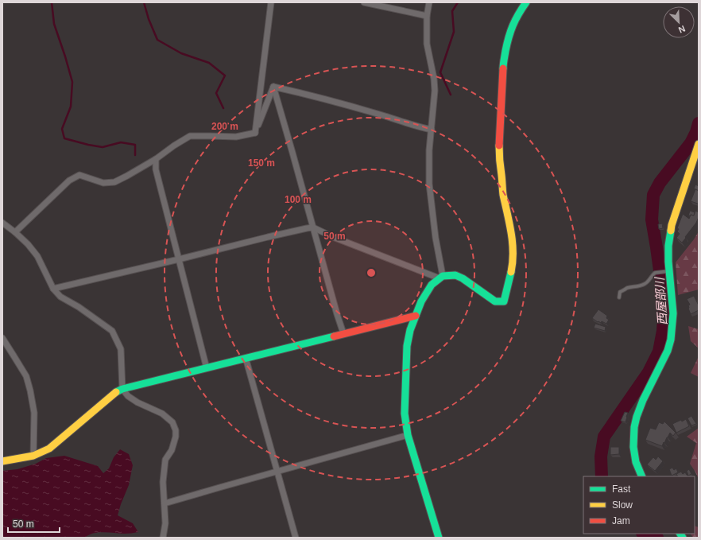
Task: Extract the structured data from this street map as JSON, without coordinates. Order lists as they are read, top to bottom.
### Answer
{
  "water": ["西屋部川"],
  "legend": ["Fast", "Slow", "Jam"],
  "scale_bar": "50 m",
  "north": "bottom right",
  "rings": [
    "200 m",
    "150 m",
    "100 m",
    "50 m"
  ]
}
